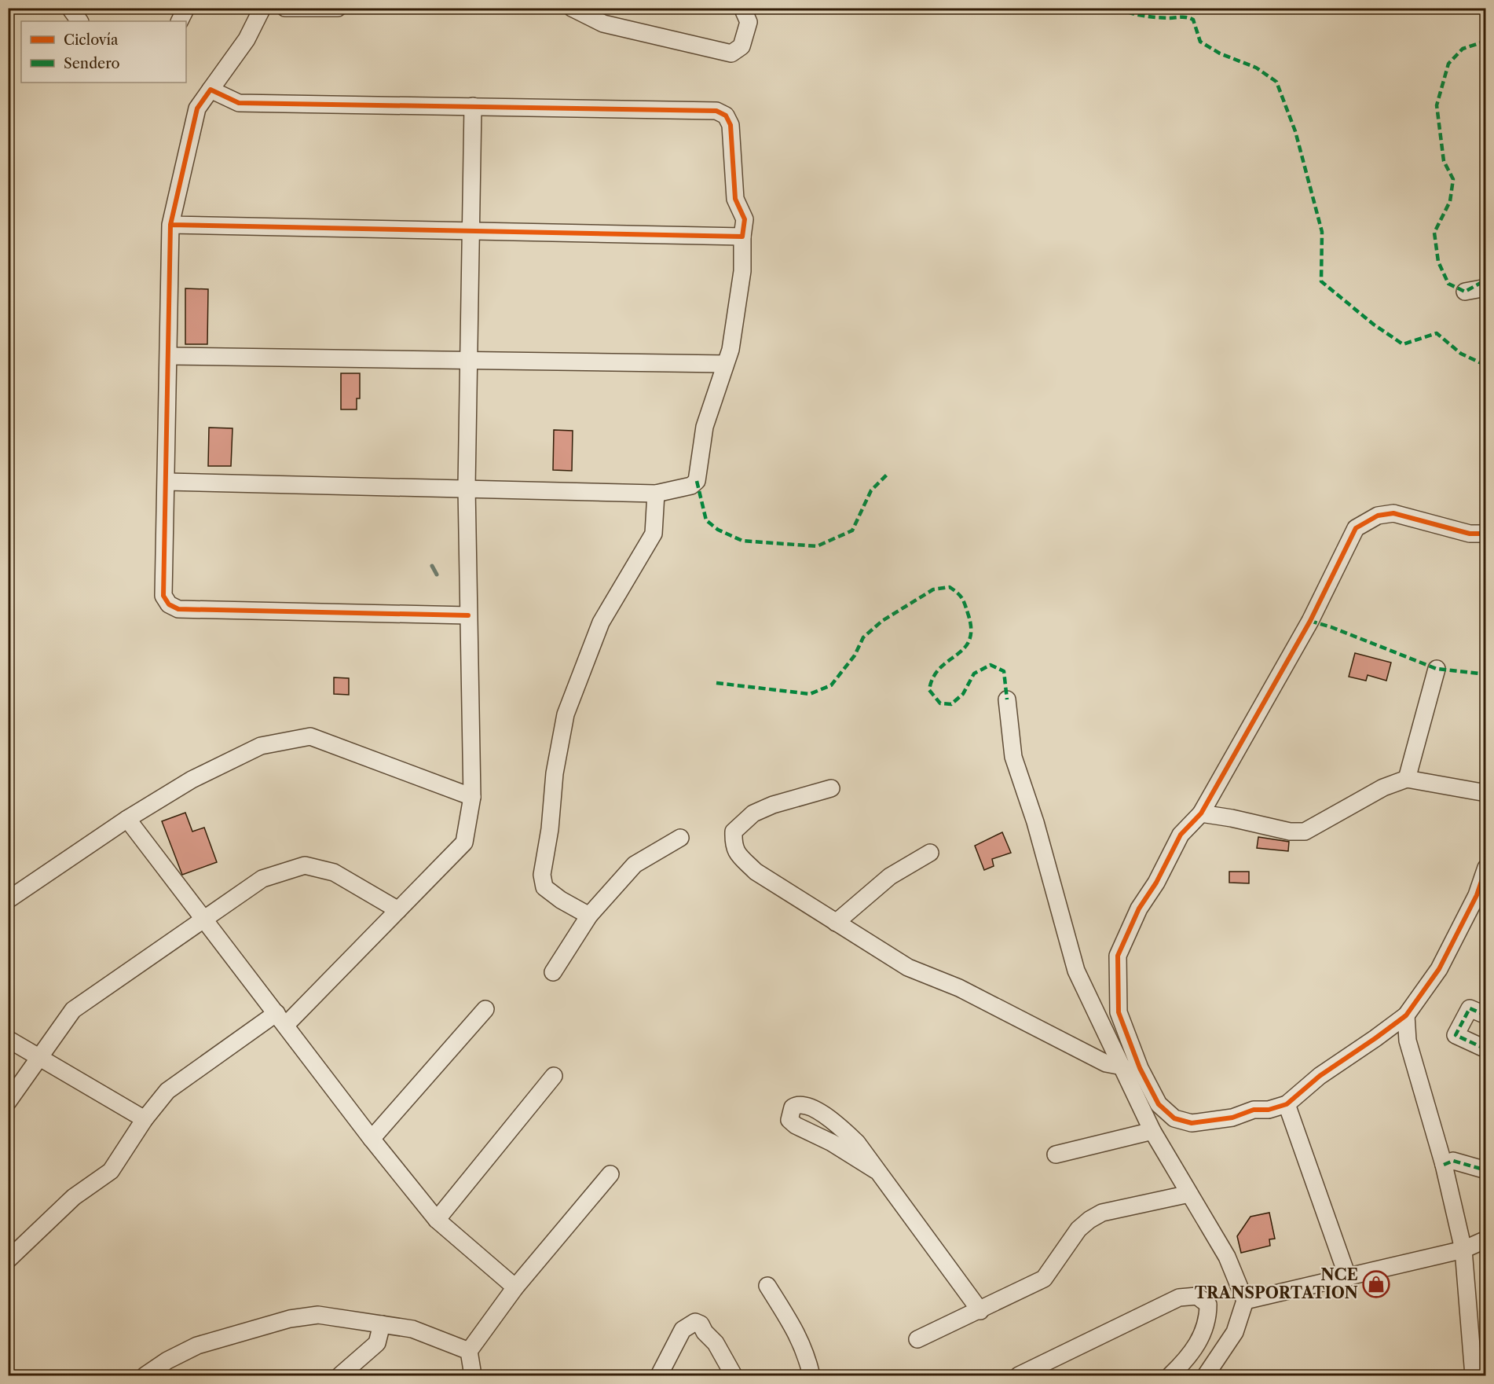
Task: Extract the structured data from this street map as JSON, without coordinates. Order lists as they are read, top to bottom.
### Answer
{
  "places": {
    "shop": ["NCE TRANSPORTATION"]
  },
  "legend": ["Ciclovía", "Sendero"]
}
